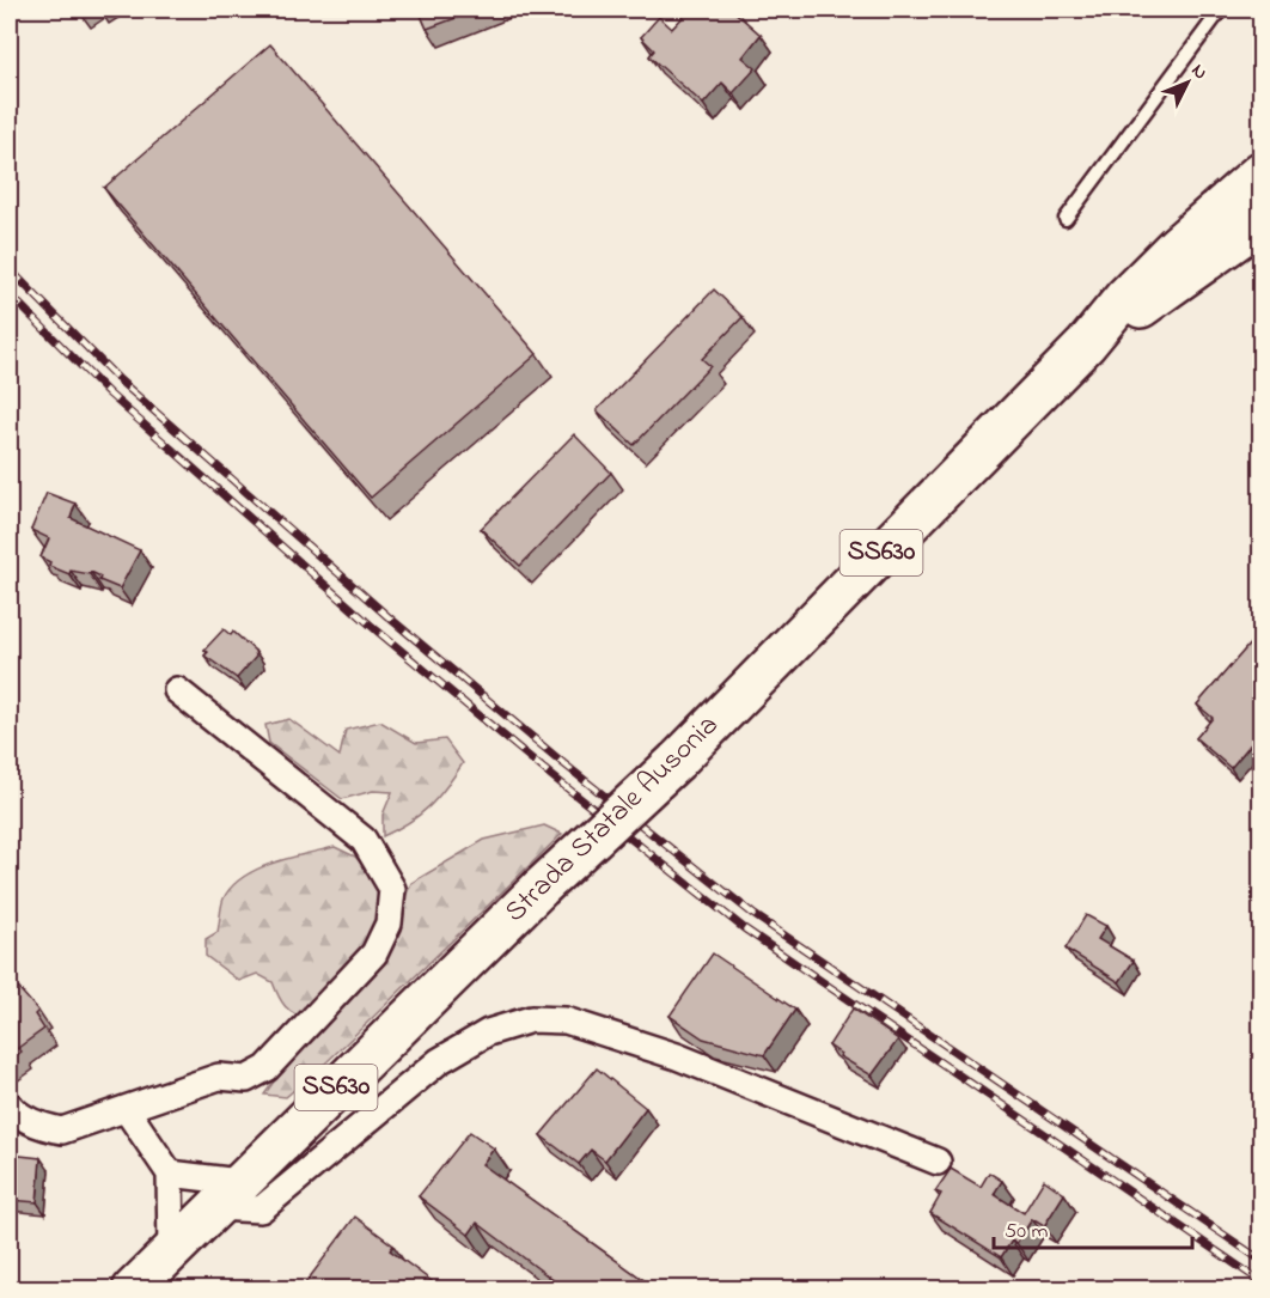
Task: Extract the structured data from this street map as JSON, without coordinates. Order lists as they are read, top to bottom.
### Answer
{
  "streets": {
    "main road": ["SS630", "Strada Statale Ausonia"]
  },
  "scale_bar": "50 m",
  "north": "top right"
}
